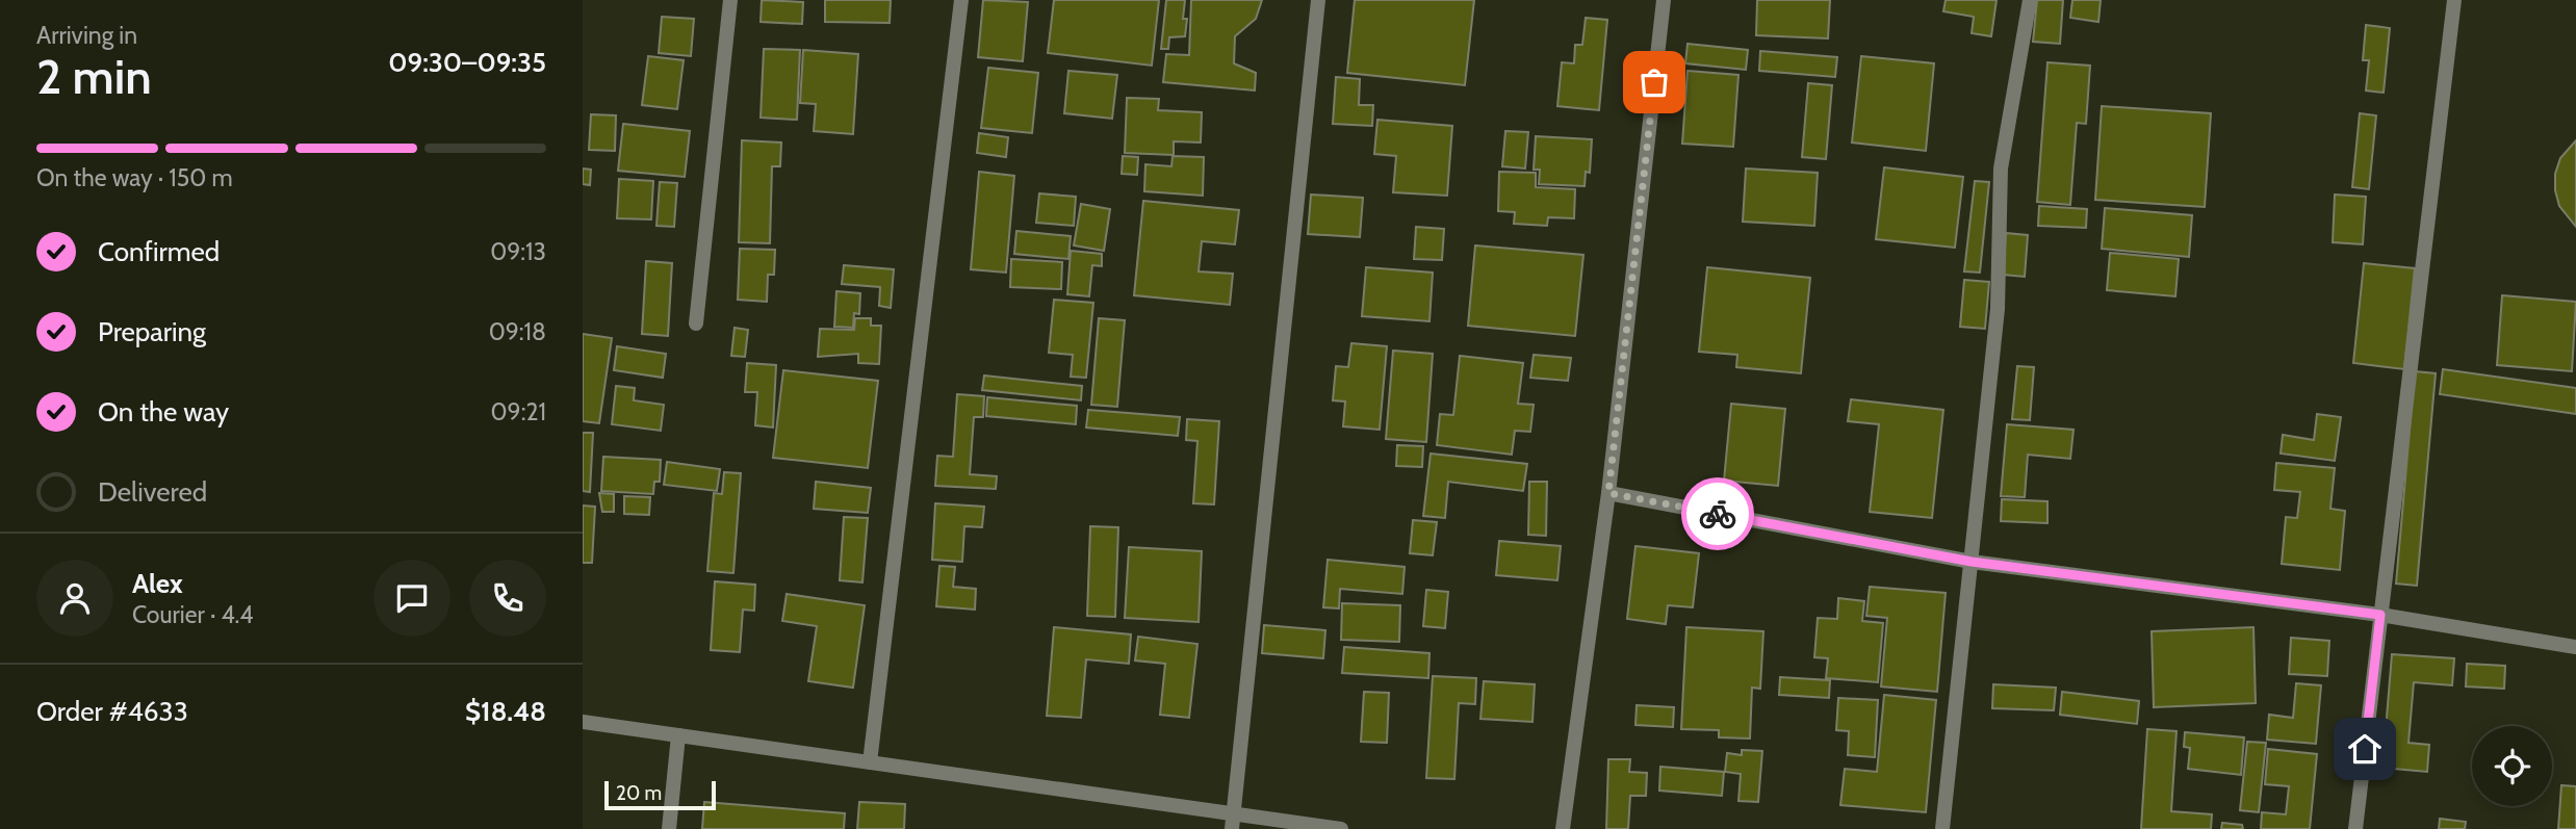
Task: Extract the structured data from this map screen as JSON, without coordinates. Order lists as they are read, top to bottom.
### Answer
{
  "scale_bar": "20 m",
  "page": {
    "heading": ["2 min", "Arriving in", "09:30–09:35"],
    "panel": [
      "Alex",
      "Courier · 4.4",
      "Order #4633",
      "$18.48"
    ],
    "bar": "On the way · 150 m",
    "list": [
      ["Confirmed", "09:13"],
      ["Preparing", "09:18"],
      ["On the way", "09:21"],
      "Delivered"
    ],
    "scale": "20 m"
  }
}
